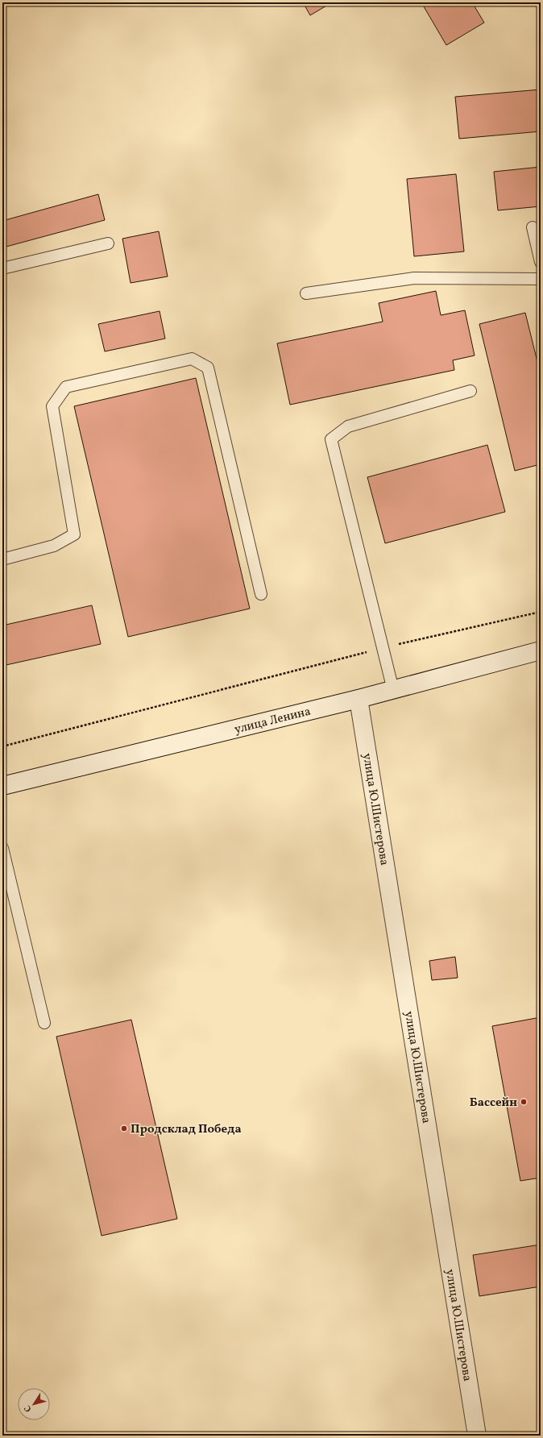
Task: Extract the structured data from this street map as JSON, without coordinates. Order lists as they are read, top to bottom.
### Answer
{
  "streets": {
    "street": ["улица Ленина", "улица Ю.Шистерова"]
  },
  "crossings": [
    ["улица Ленина", "улица Ю.Шистерова"]
  ],
  "places": ["Бассейн", "Продсклад Победа"],
  "north": "bottom left"
}
